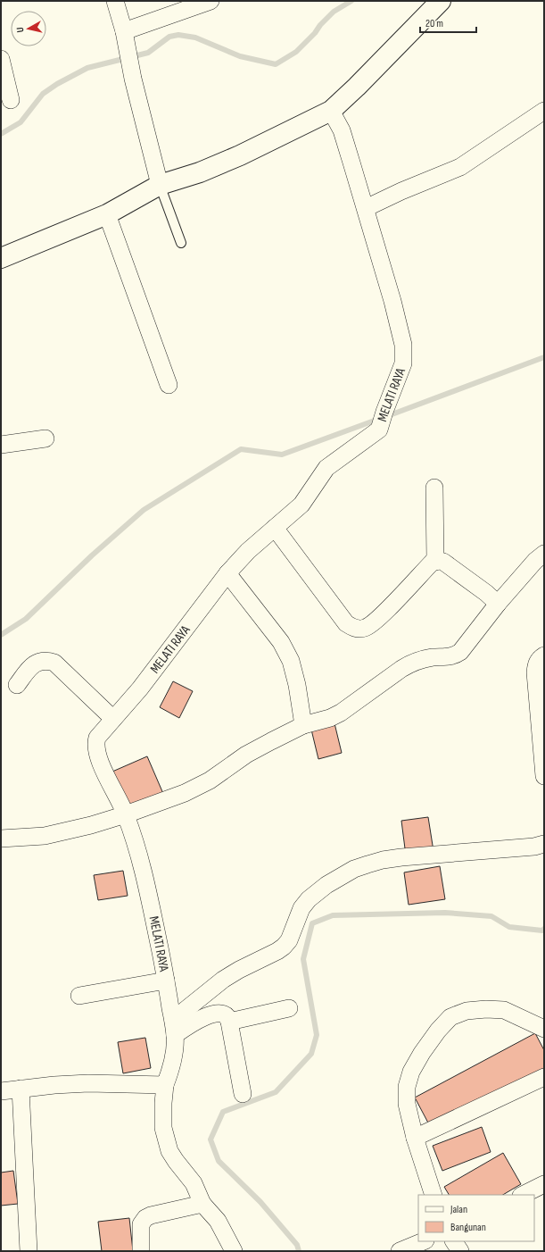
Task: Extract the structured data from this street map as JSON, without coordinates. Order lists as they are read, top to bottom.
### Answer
{
  "streets": {
    "street": ["MELATI RAYA"]
  },
  "legend": ["Jalan", "Bangunan"],
  "scale_bar": "20 m",
  "north": "left"
}
